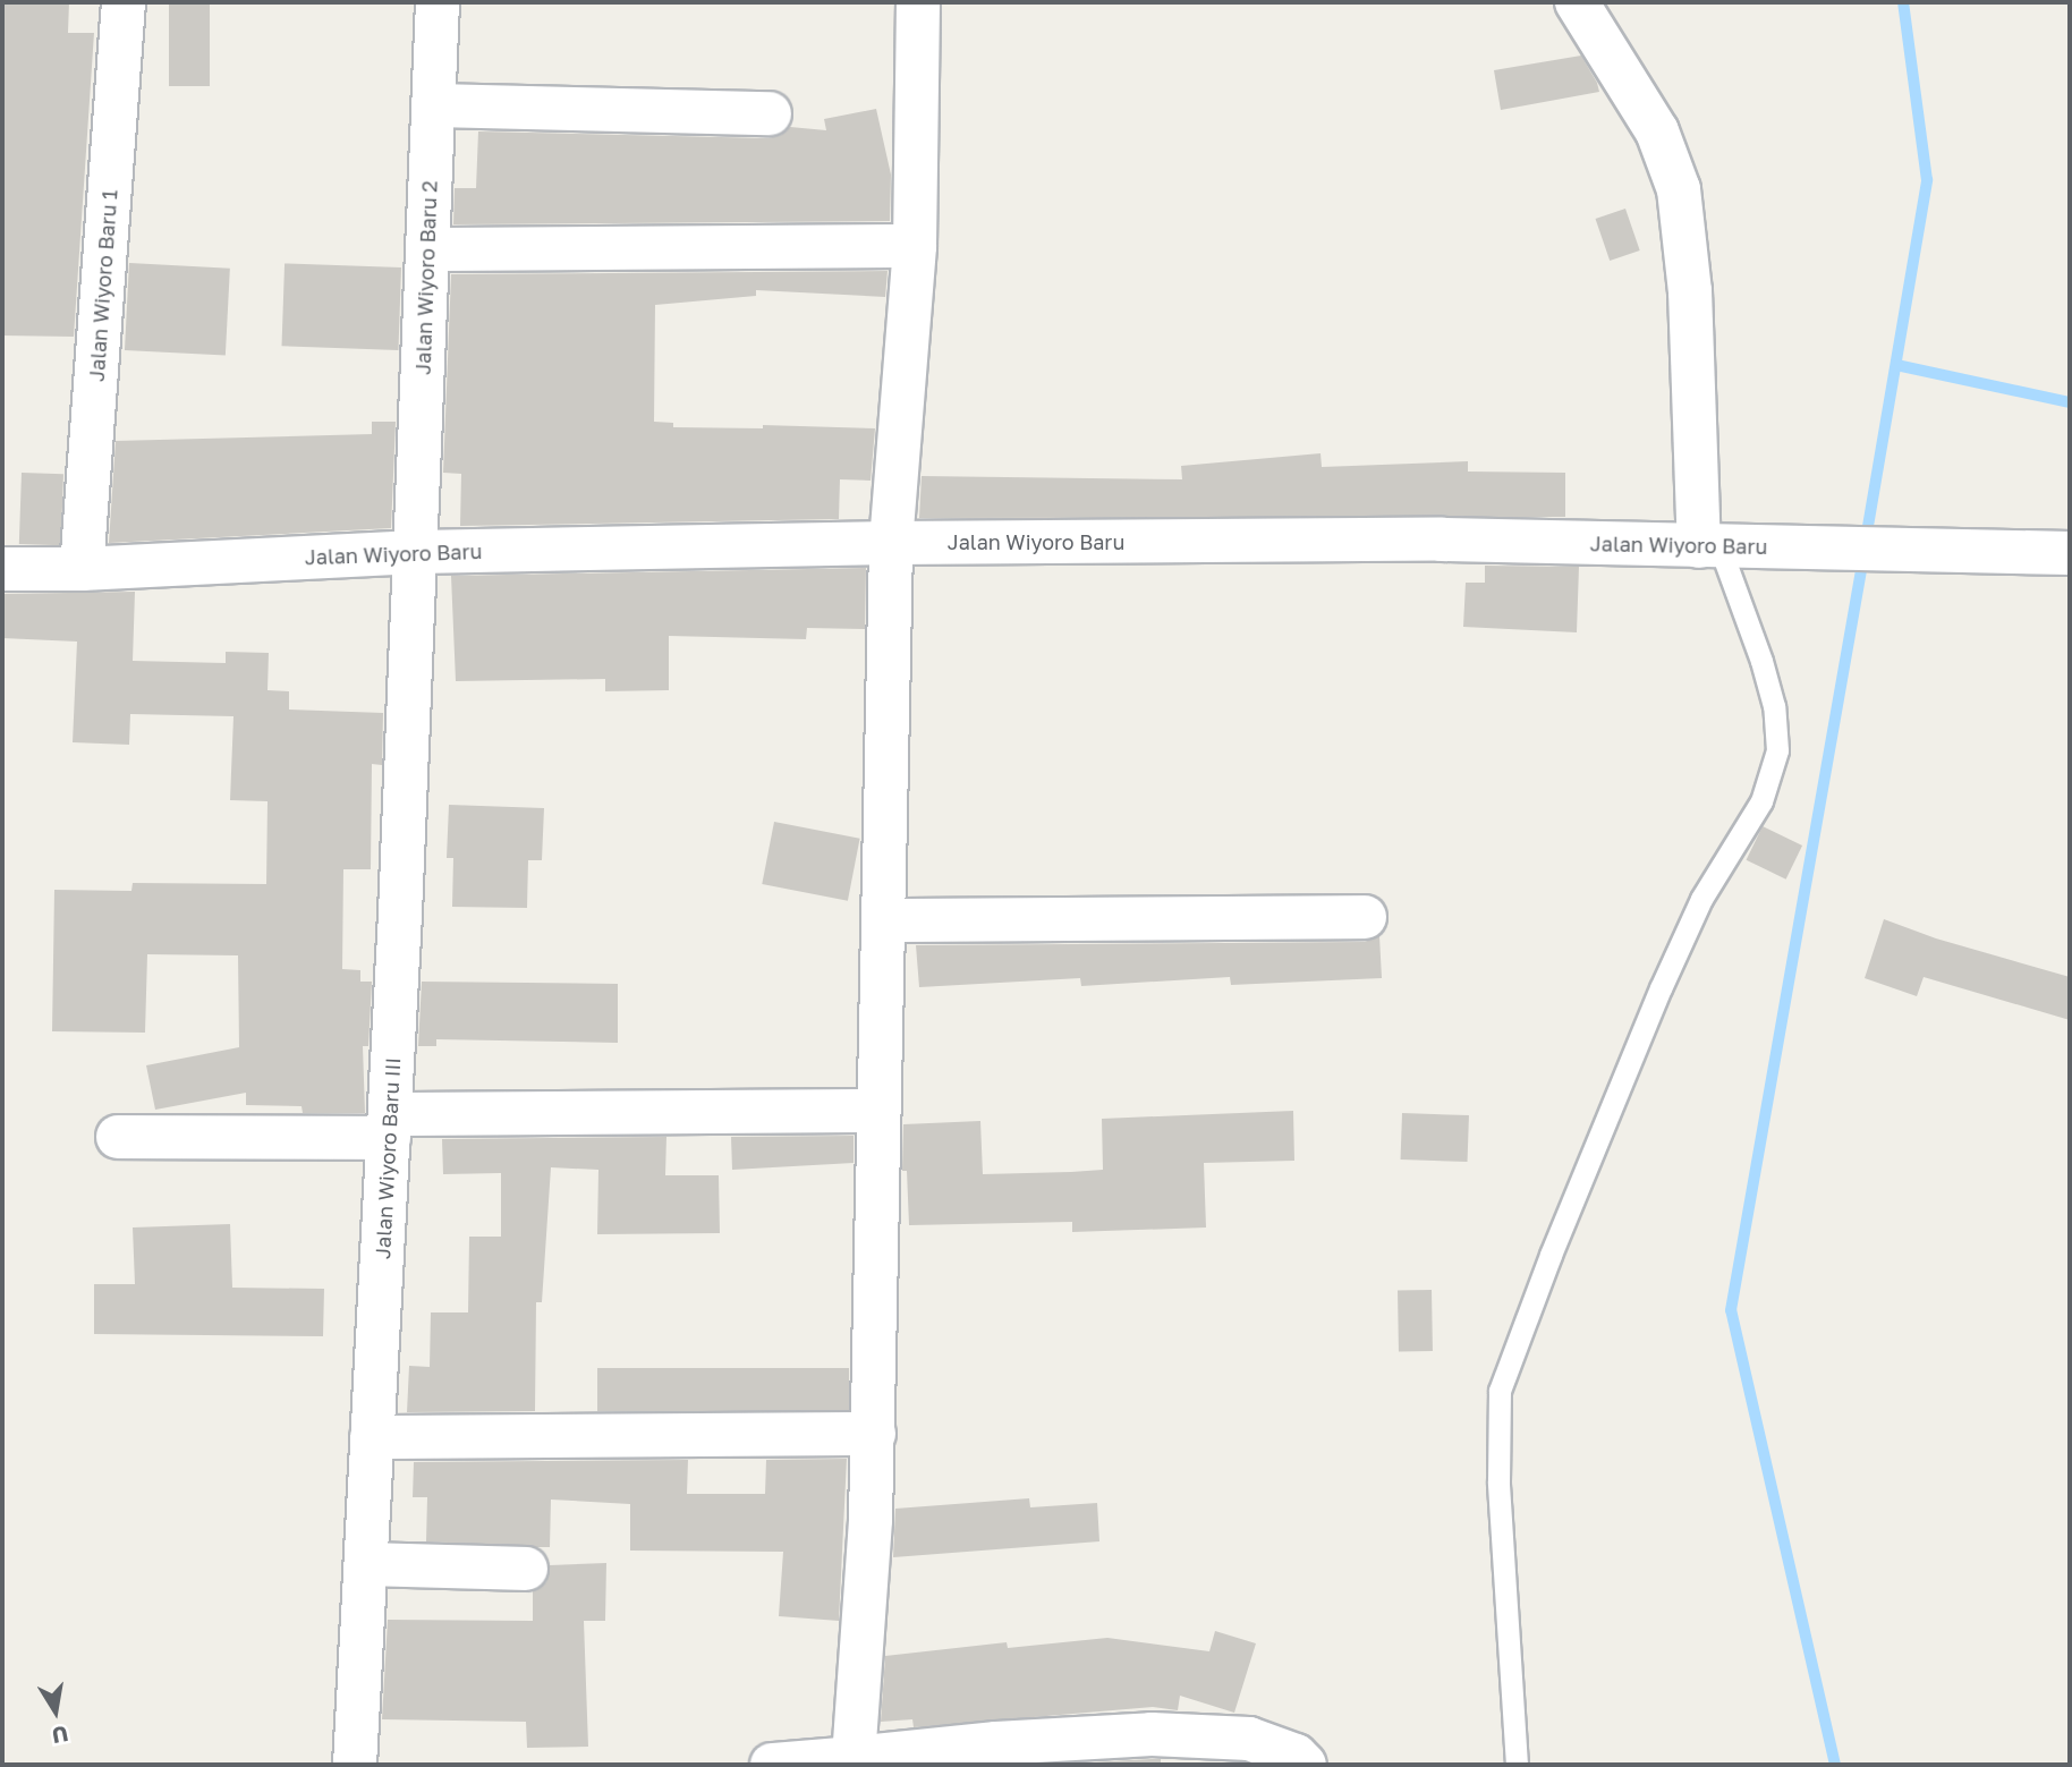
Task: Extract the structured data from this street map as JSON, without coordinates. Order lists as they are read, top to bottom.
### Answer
{
  "streets": {
    "street": [
      "Jalan Wiyoro Baru 2",
      "Jalan Wiyoro Baru 1",
      "Jalan Wiyoro Baru",
      "Jalan Wiyoro Baru III"
    ]
  },
  "crossings": [
    ["Jalan Wiyoro Baru 2", "Jalan Wiyoro Baru"],
    ["Jalan Wiyoro Baru 2", "Jalan Wiyoro Baru III"],
    ["Jalan Wiyoro Baru 1", "Jalan Wiyoro Baru"],
    ["Jalan Wiyoro Baru", "Jalan Wiyoro Baru III"]
  ],
  "north": "bottom"
}
